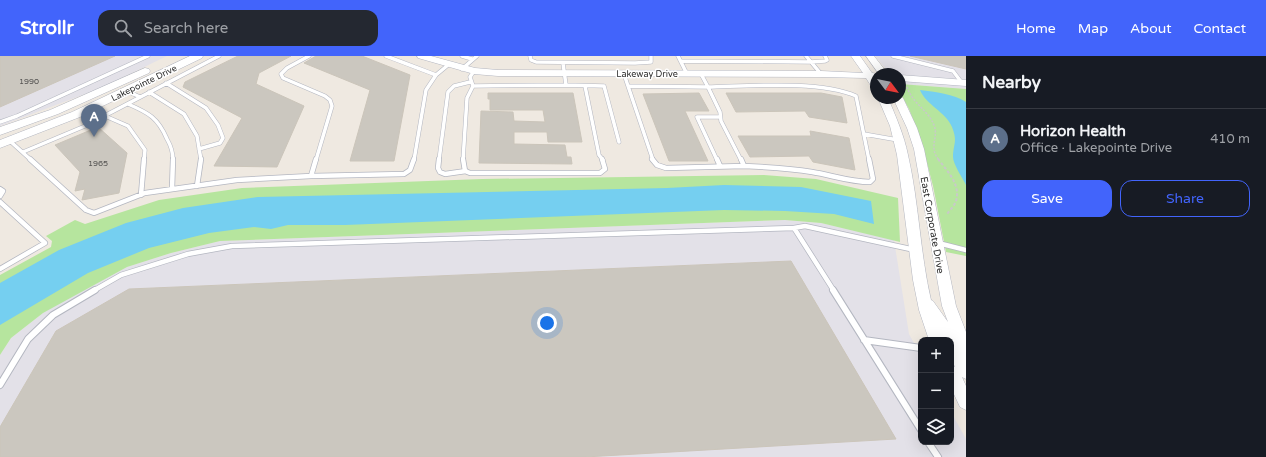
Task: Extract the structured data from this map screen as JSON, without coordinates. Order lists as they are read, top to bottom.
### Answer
{
  "streets": {
    "main road": ["Lakepointe Drive"],
    "street": ["Lakeway Drive", "East Corporate Drive"]
  },
  "house_numbers": ["1990", "1965"],
  "north": "bottom right",
  "page": {
    "header": "Strollr",
    "search": "Search here",
    "nav": [
      "Home",
      "Map",
      "About",
      "Contact"
    ],
    "heading": "Nearby",
    "pins": "A",
    "list": [
      {
        "mark": "A",
        "name": "Horizon Health",
        "note": "Office · Lakepointe Drive",
        "value": "410 m"
      }
    ],
    "buttons": ["Save", "Share"],
    "map_buttons": ["+", "−"]
  }
}
